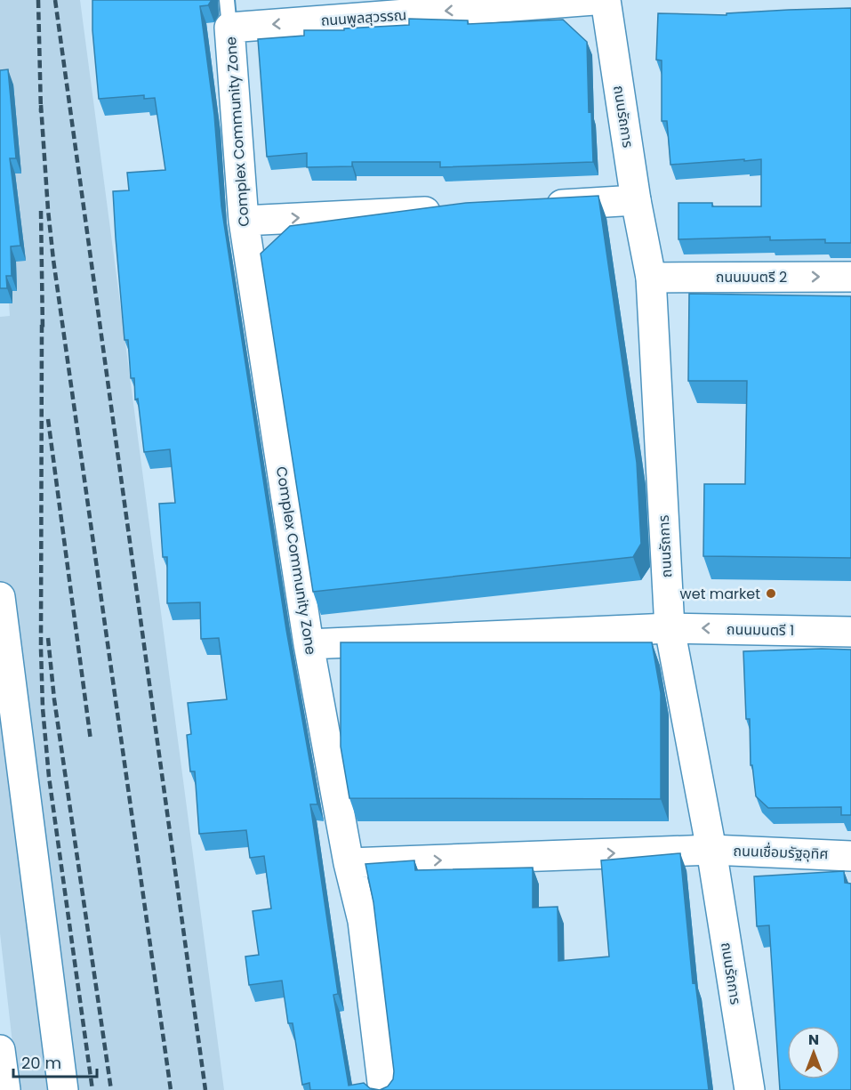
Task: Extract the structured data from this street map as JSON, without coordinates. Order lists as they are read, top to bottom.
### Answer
{
  "streets": {
    "street": [
      "ถนนพูลสุวรรณ",
      "ถนนรัถการ",
      "Complex Community Zone",
      "ถนนมนตรี 2",
      "ถนนมนตรี 1",
      "ถนนเชื่อมรัฐอุทิศ"
    ]
  },
  "crossings": [
    ["ถนนพูลสุวรรณ", "Complex Community Zone"],
    ["ถนนรัถการ", "ถนนมนตรี 2"],
    ["ถนนรัถการ", "ถนนมนตรี 1"],
    ["ถนนรัถการ", "ถนนเชื่อมรัฐอุทิศ"],
    ["Complex Community Zone", "ถนนมนตรี 1"],
    ["Complex Community Zone", "ถนนเชื่อมรัฐอุทิศ"]
  ],
  "one_way": ["ถนนมนตรี 2", "ถนนเชื่อมรัฐอุทิศ"],
  "places": ["wet market"],
  "scale_bar": "20 m",
  "north": "top"
}
